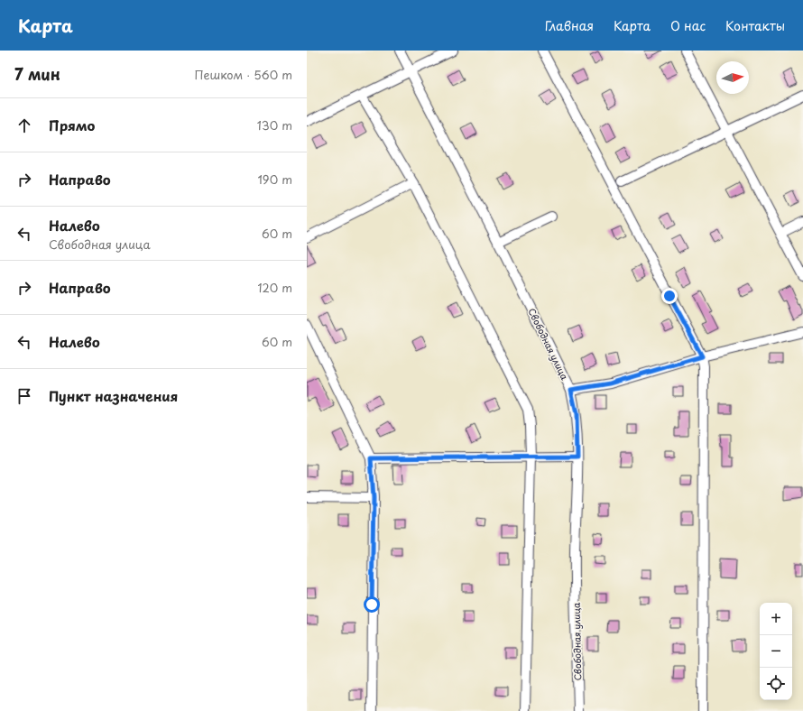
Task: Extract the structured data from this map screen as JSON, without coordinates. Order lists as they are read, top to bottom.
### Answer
{
  "streets": {
    "street": ["Свободная улица"]
  },
  "north": "right",
  "page": {
    "header": "Карта",
    "nav": [
      "Главная",
      "Карта",
      "О нас",
      "Контакты"
    ],
    "heading": ["7 мин", "Пешком · 560 m"],
    "list": [
      ["Прямо", "130 m"],
      ["Направо", "190 m"],
      ["Налево", "Свободная улица", "60 m"],
      ["Направо", "120 m"],
      ["Налево", "60 m"],
      "Пункт назначения"
    ],
    "map_buttons": ["+", "−"]
  }
}
